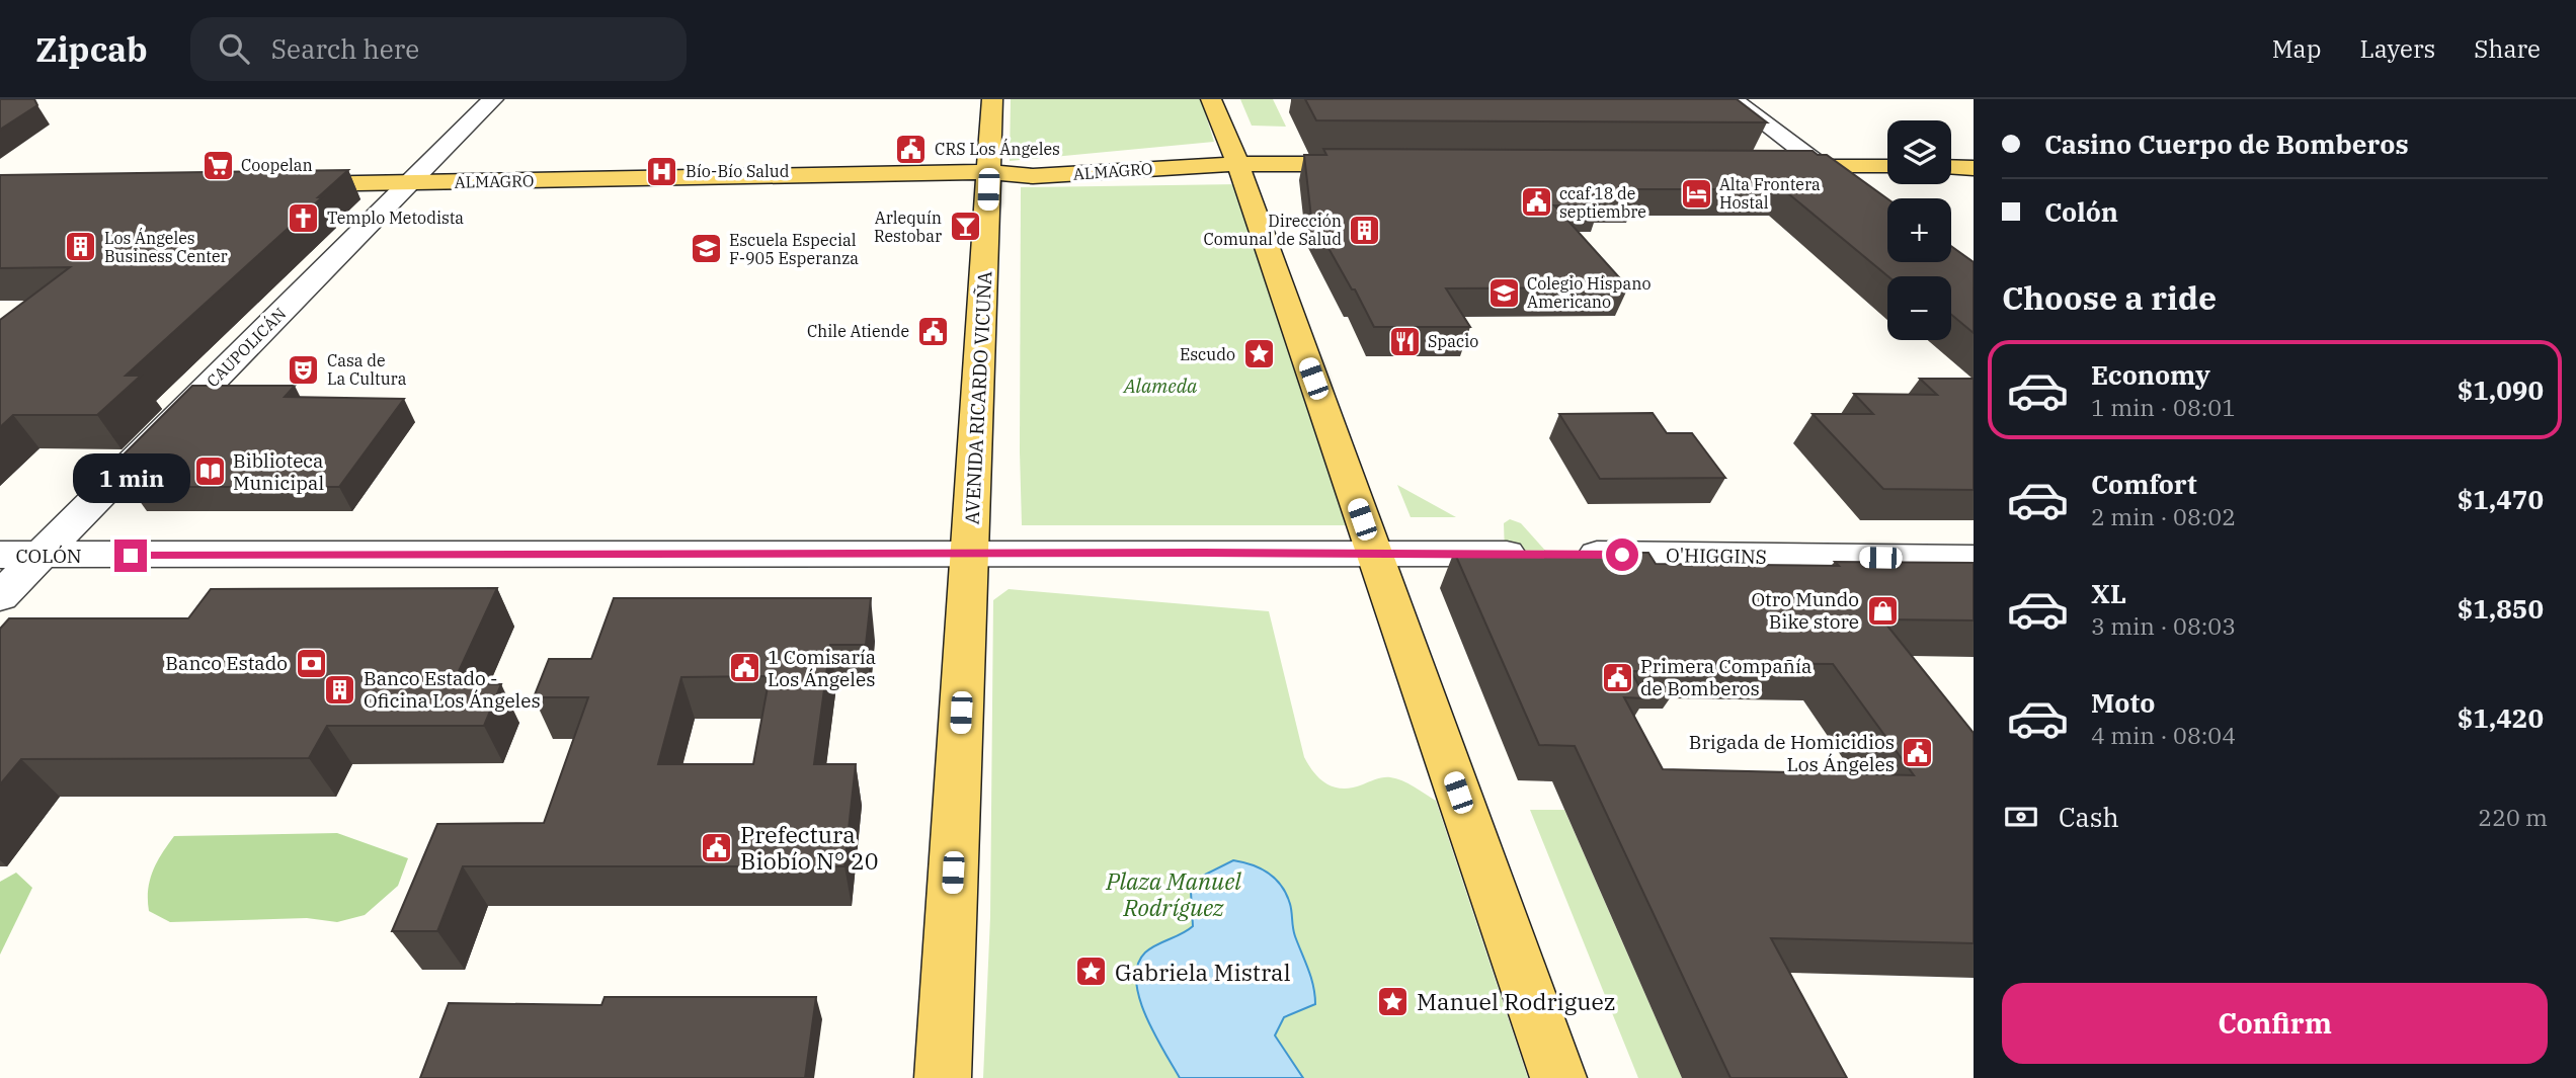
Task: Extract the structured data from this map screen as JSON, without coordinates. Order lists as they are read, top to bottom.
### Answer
{
  "streets": {
    "main road": ["ALMAGRO", "AVENIDA RICARDO VICUÑA"],
    "street": ["CAUPOLICÁN", "COLÓN", "O'HIGGINS"]
  },
  "crossings": [
    ["ALMAGRO", "CAUPOLICÁN"],
    ["ALMAGRO", "AVENIDA RICARDO VICUÑA"],
    ["CAUPOLICÁN", "COLÓN"],
    ["AVENIDA RICARDO VICUÑA", "COLÓN"],
    ["COLÓN", "O'HIGGINS"]
  ],
  "parks": ["Alameda", "Plaza Manuel Rodríguez"],
  "places": {
    "public building": [
      "CRS Los Ángeles",
      "ccaf 18 de septiembre",
      "Chile Atiende",
      "1 Comisaría Los Ángeles",
      "Primera Compañía de Bomberos",
      "Brigada de Homicidios Los Ángeles",
      "Prefectura Biobío N° 20"
    ],
    "supermarket": ["Coopelan"],
    "hospital": ["Bío-Bío Salud"],
    "hotel": ["Alta Frontera Hostal"],
    "church": ["Templo Metodista"],
    "bar": ["Arlequín Restobar"],
    "building": ["Dirección Comunal de Salud", "Los Ángeles Business Center", "Banco Estado - Oficina Los Ángeles"],
    "school or university": ["Escuela Especial F-905 Esperanza", "Colegio Hispano Americano"],
    "restaurant": ["Spacio"],
    "place": ["Escudo", "Gabriela Mistral", "Manuel Rodriguez"],
    "theatre": ["Casa de La Cultura"],
    "library": ["Biblioteca Municipal"],
    "shop": ["Otro Mundo Bike store"],
    "bank": ["Banco Estado"]
  },
  "page": {
    "header": "Zipcab",
    "search": "Search here",
    "nav": ["Map", "Layers", "Share"],
    "banner": ["Casino Cuerpo de Bomberos", "Colón"],
    "map_buttons": ["+", "−"],
    "heading": "Choose a ride",
    "list": [
      {
        "name": "Economy",
        "note": "1 min · 08:01",
        "value": "$1,090"
      },
      {
        "name": "Comfort",
        "note": "2 min · 08:02",
        "value": "$1,470"
      },
      {
        "name": "XL",
        "note": "3 min · 08:03",
        "value": "$1,850"
      },
      {
        "name": "Moto",
        "note": "4 min · 08:04",
        "value": "$1,420"
      }
    ],
    "bubble": "1 min",
    "pay": ["Cash", "220 m"],
    "buttons": "Confirm"
  }
}
